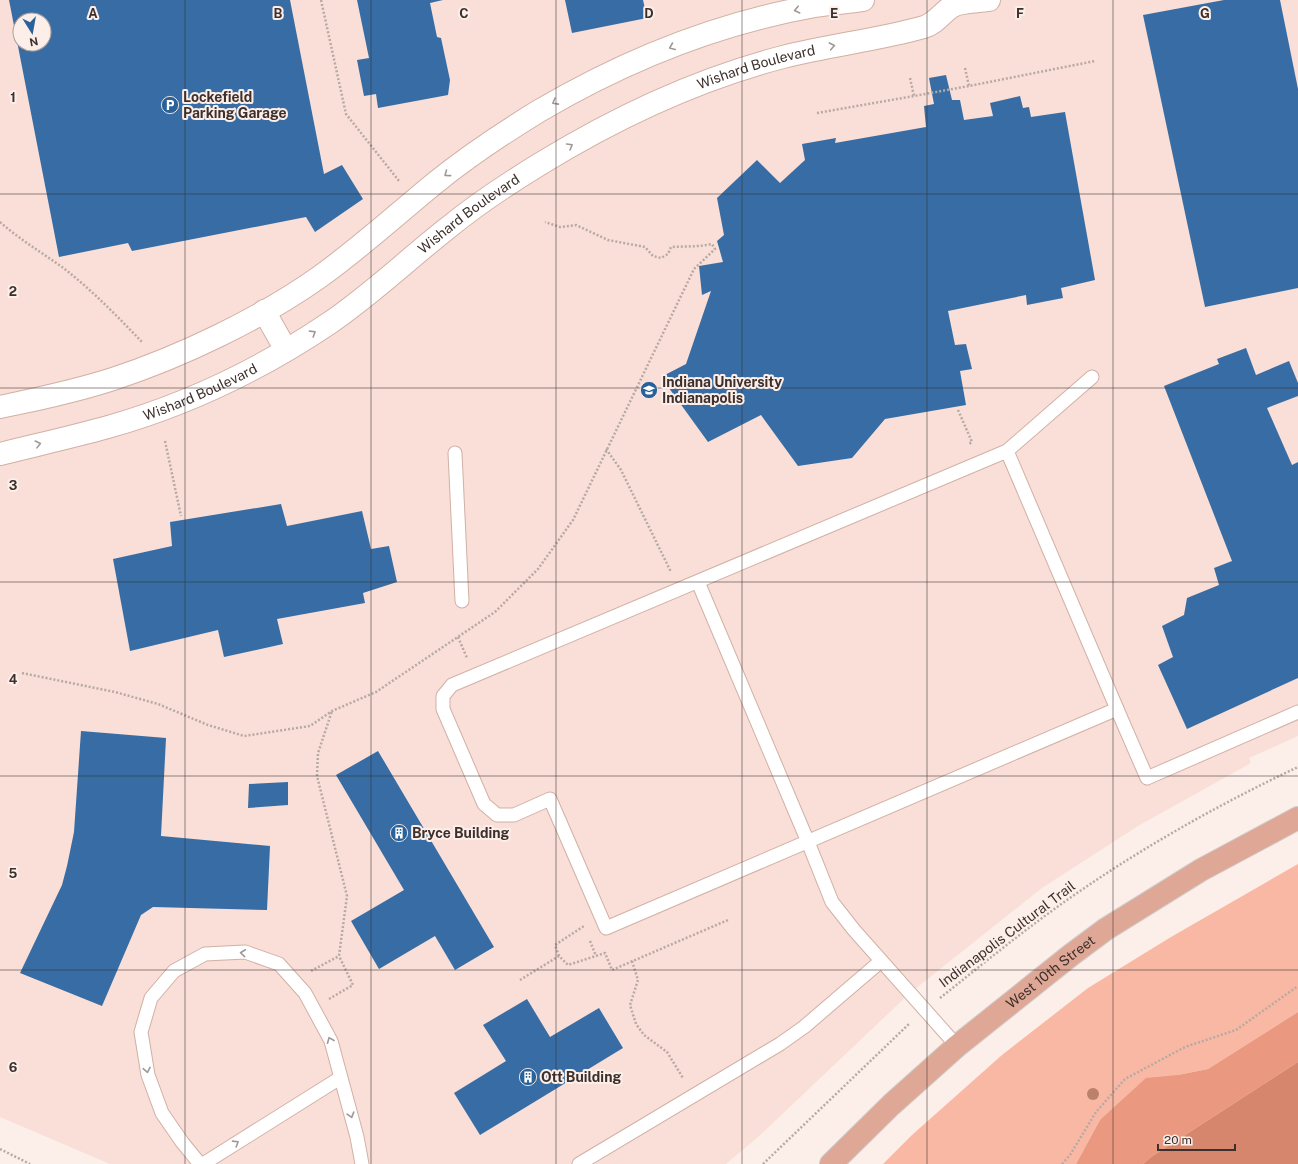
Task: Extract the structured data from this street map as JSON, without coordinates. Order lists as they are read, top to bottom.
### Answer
{
  "streets": {
    "main road": ["West 10th Street"],
    "street": ["Wishard Boulevard"],
    "path": ["Indianapolis Cultural Trail"]
  },
  "places": {
    "parking": ["Lockefield Parking Garage"],
    "school or university": ["Indiana University Indianapolis"],
    "building": ["Bryce Building", "Ott Building"]
  },
  "scale_bar": "20 m",
  "north": "bottom",
  "grid": {
    "columns": [
      "A",
      "B",
      "C",
      "D",
      "E",
      "F",
      "G"
    ],
    "rows": [
      "1",
      "2",
      "3",
      "4",
      "5",
      "6"
    ]
  }
}
